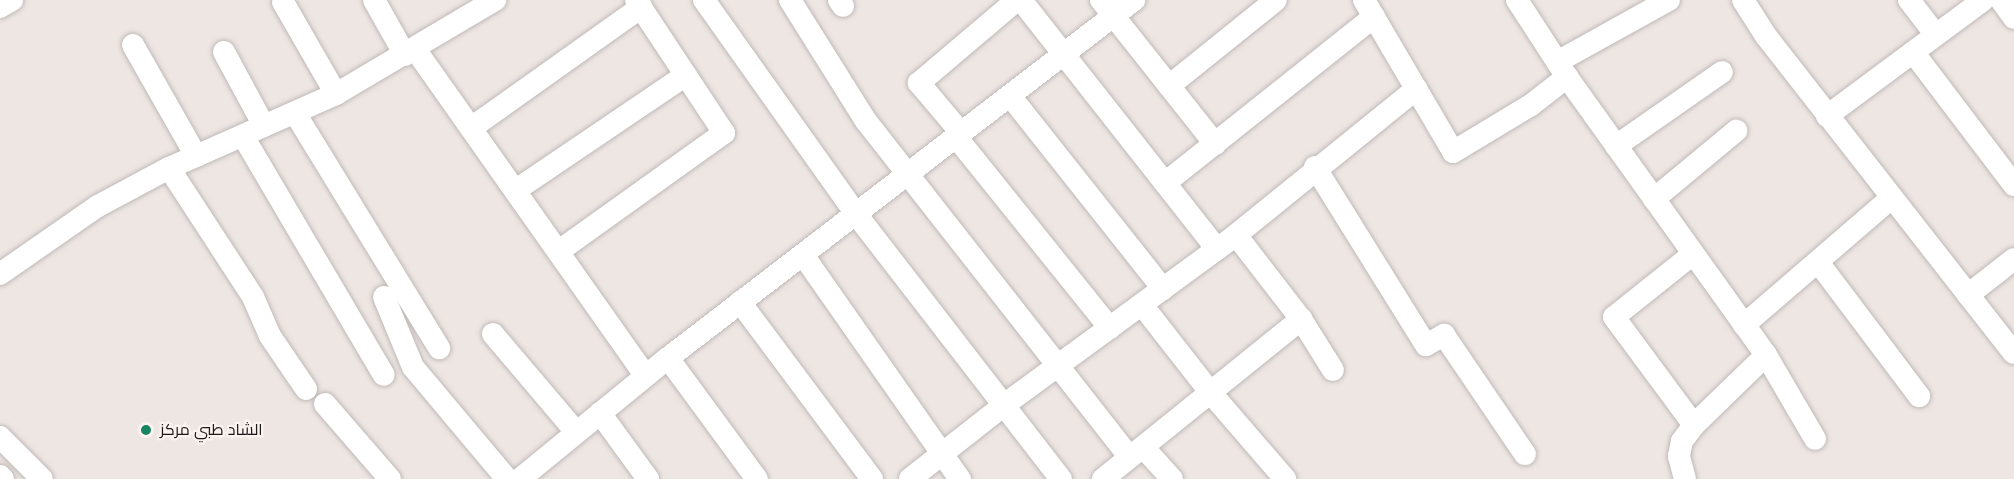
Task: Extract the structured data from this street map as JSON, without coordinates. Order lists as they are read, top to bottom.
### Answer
{
  "places": ["الشاد طبي مرکز"]
}
